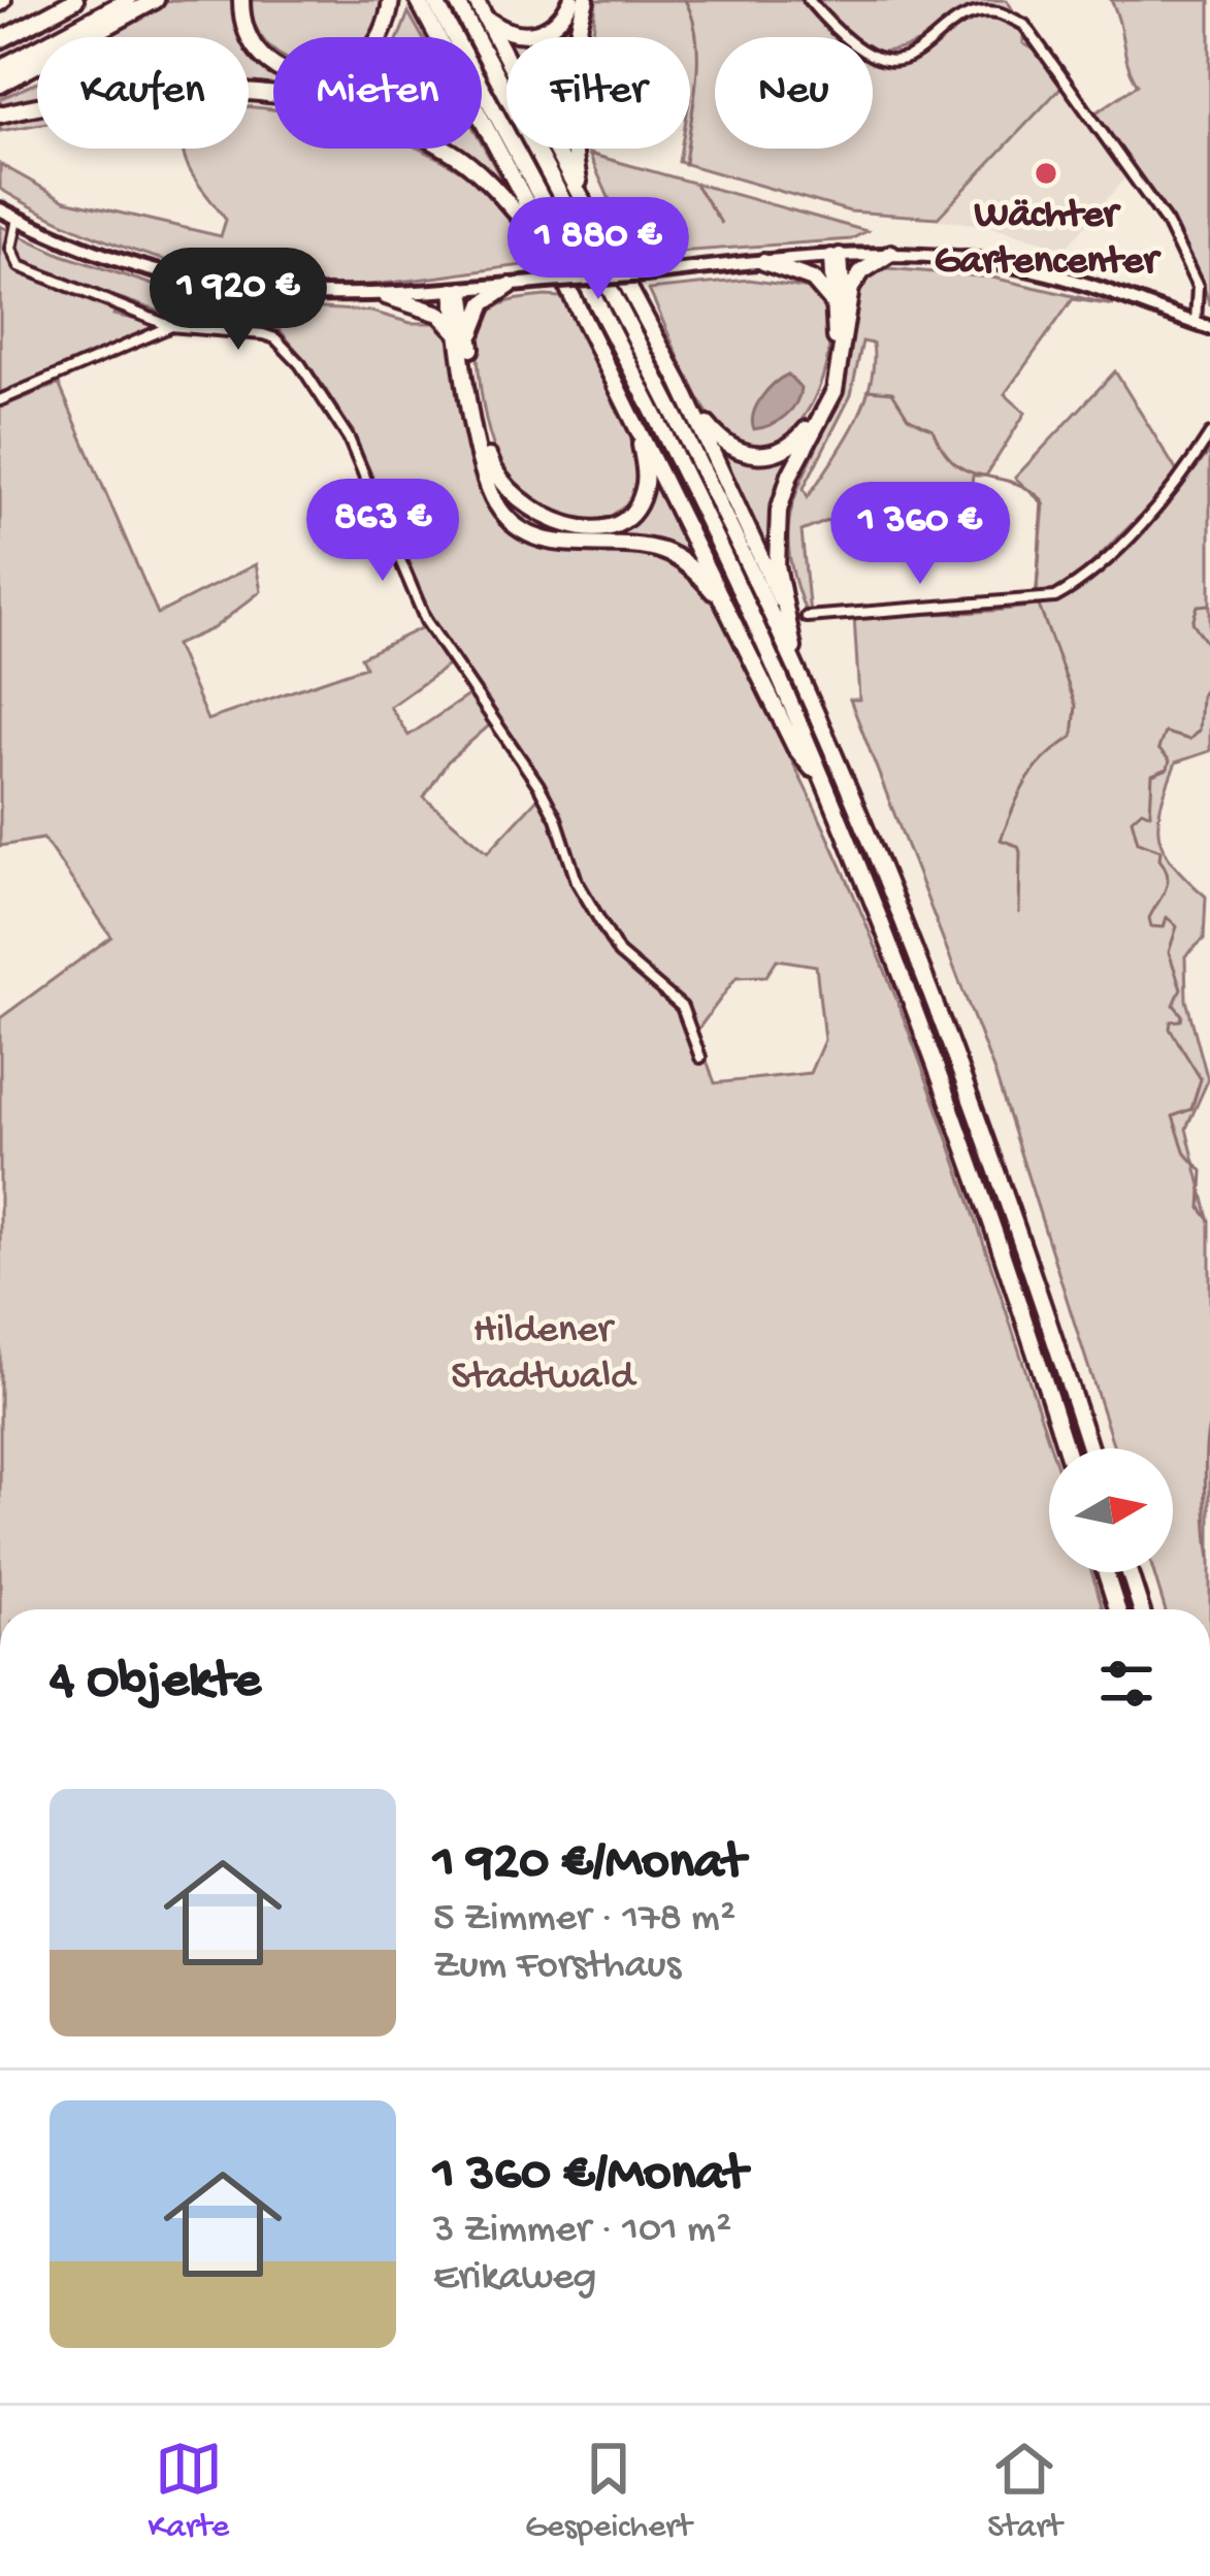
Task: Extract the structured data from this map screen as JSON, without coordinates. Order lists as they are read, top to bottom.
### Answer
{
  "parks": ["Hildener Stadtwald"],
  "places": ["Wächter Gartencenter"],
  "north": "right",
  "page": {
    "chip": [
      "Kaufen",
      "Mieten",
      "Filter",
      "Neu"
    ],
    "price": [
      "1 880 €",
      "1 920 €",
      "863 €",
      "1 360 €"
    ],
    "heading": "4 Objekte",
    "list": [
      {
        "name": "1 920 €/Monat",
        "note": "5 Zimmer · 178 m² · Zum Forsthaus"
      },
      {
        "name": "1 360 €/Monat",
        "note": "3 Zimmer · 101 m² · Erikaweg"
      }
    ],
    "tabs": ["Karte", "Gespeichert", "Start"]
  }
}
